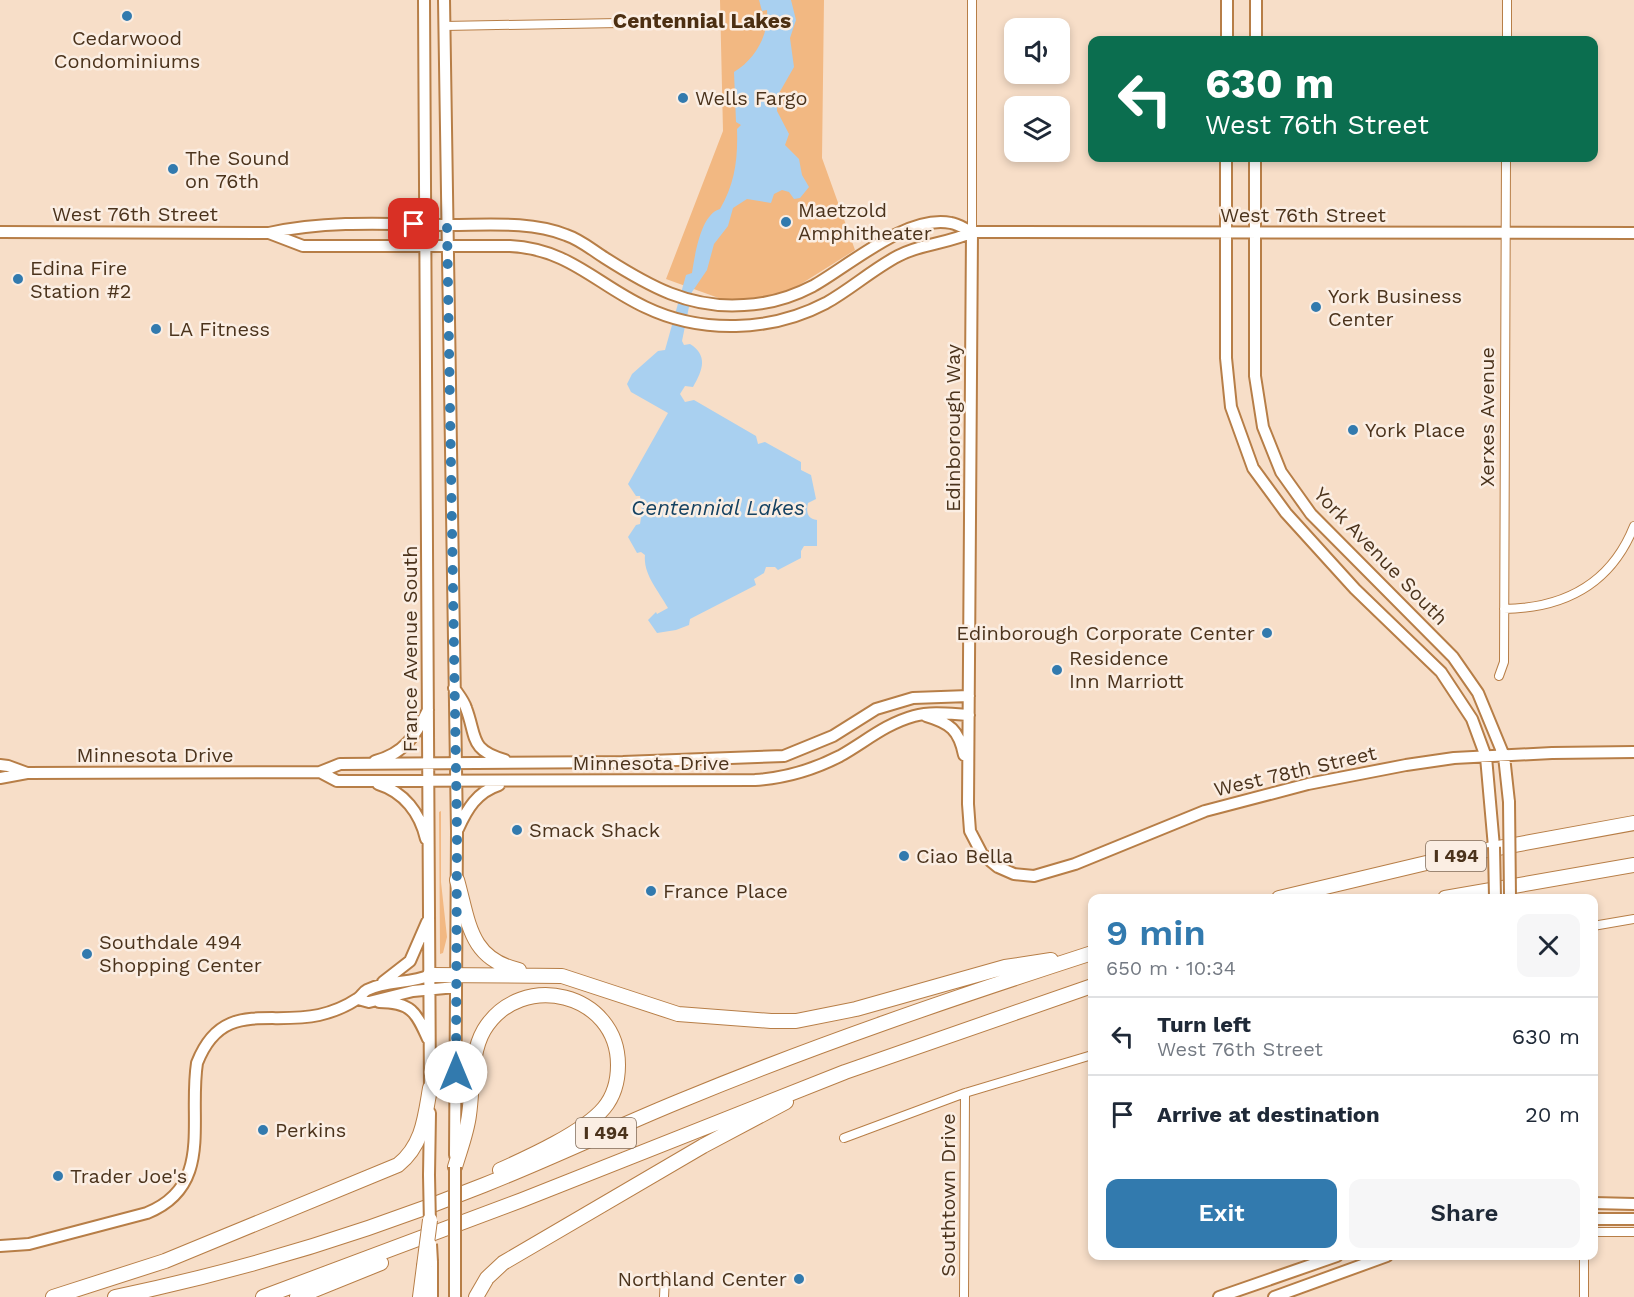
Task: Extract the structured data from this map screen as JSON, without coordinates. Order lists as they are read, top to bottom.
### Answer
{
  "streets": {
    "highway": ["I 494"],
    "street": [
      "West 76th Street",
      "Xerxes Avenue",
      "Edinborough Way",
      "York Avenue South",
      "France Avenue South",
      "Minnesota Drive",
      "West 78th Street",
      "Southtown Drive"
    ]
  },
  "crossings": [
    ["West 76th Street", "Xerxes Avenue"],
    ["West 76th Street", "Edinborough Way"],
    ["West 76th Street", "York Avenue South"],
    ["West 76th Street", "France Avenue South"],
    ["Edinborough Way", "Minnesota Drive"],
    ["Edinborough Way", "West 78th Street"],
    ["York Avenue South", "West 78th Street"],
    ["France Avenue South", "Minnesota Drive"]
  ],
  "districts": ["Centennial Lakes"],
  "water": ["Centennial Lakes"],
  "places": [
    "Cedarwood Condominiums",
    "Wells Fargo",
    "The Sound on 76th",
    "Maetzold Amphitheater",
    "Edina Fire Station #2",
    "York Business Center",
    "LA Fitness",
    "York Place",
    "Edinborough Corporate Center",
    "Residence Inn Marriott",
    "Smack Shack",
    "Ciao Bella",
    "France Place",
    "Southdale 494 Shopping Center",
    "Perkins",
    "Trader Joe's",
    "Northland Center"
  ],
  "page": {
    "turn": ["630 m", "West 76th Street"],
    "heading": ["9 min", "650 m · 10:34"],
    "list": [
      {
        "name": "Turn left",
        "note": "West 76th Street",
        "value": "630 m"
      },
      {
        "name": "Arrive at destination",
        "value": "20 m"
      }
    ],
    "buttons": ["Exit", "Share"]
  }
}
